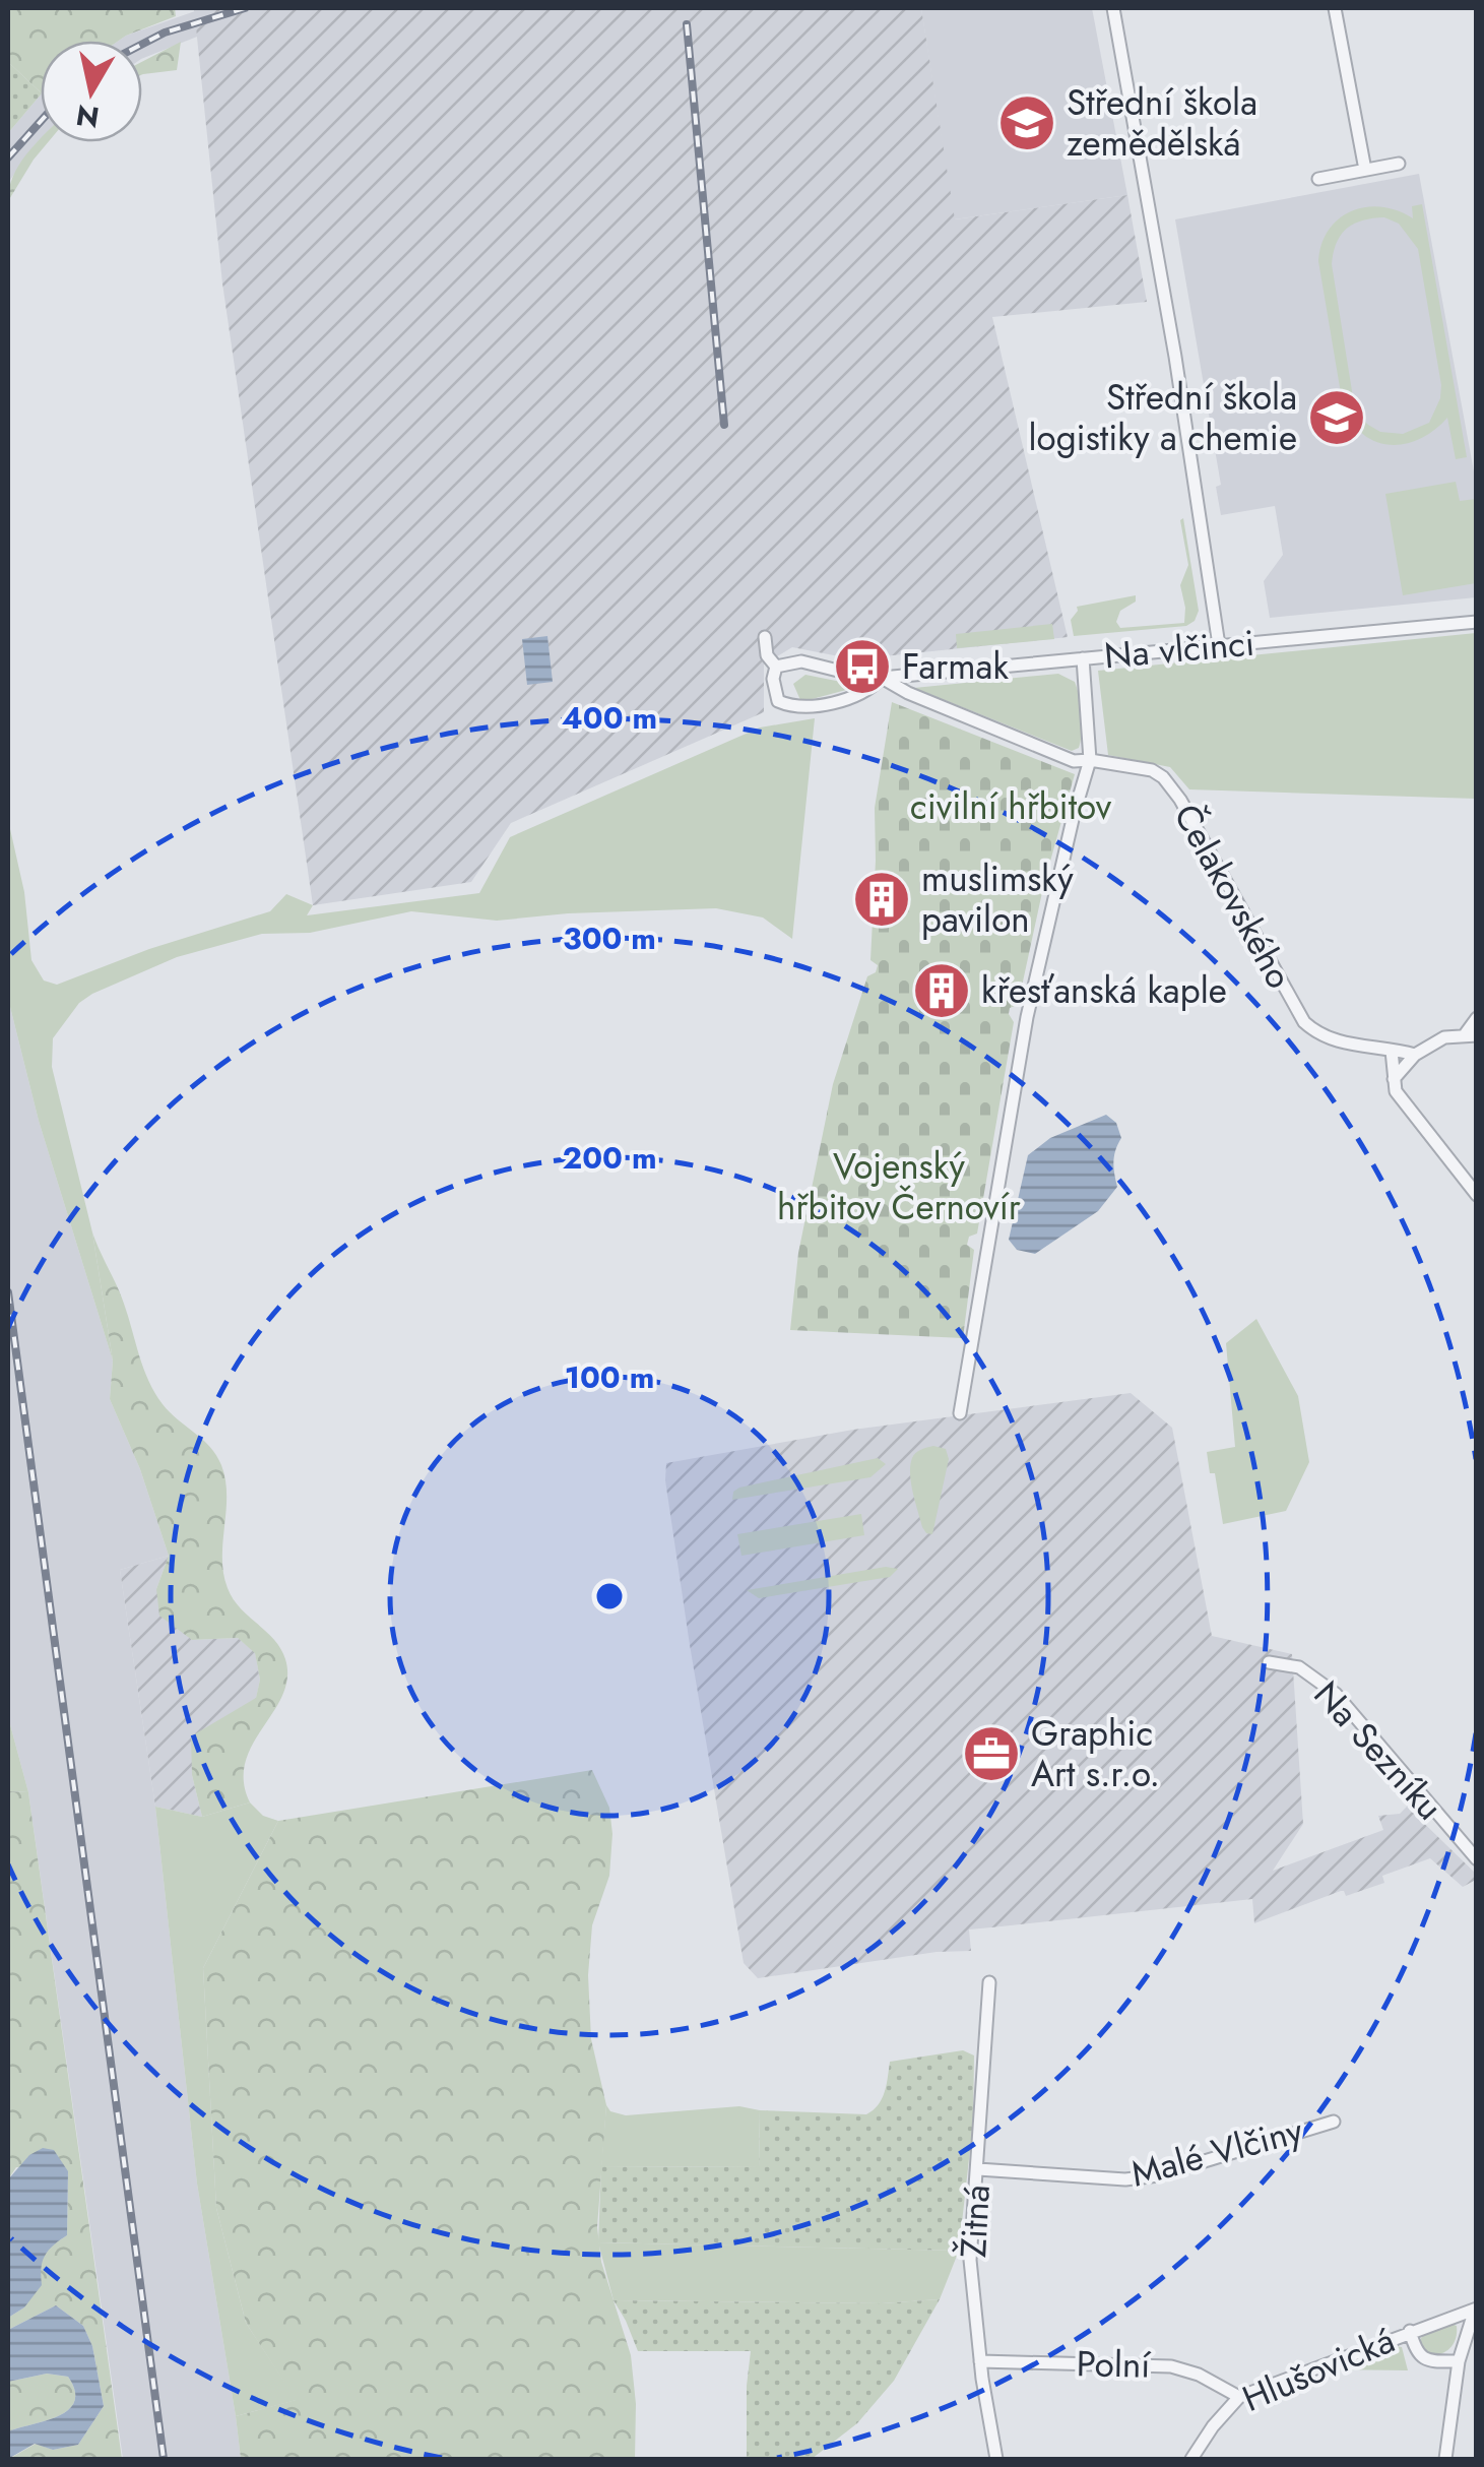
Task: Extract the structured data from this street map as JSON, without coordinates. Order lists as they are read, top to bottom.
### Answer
{
  "streets": {
    "street": [
      "Na vlčinci",
      "Čelakovského",
      "Na Sezníku",
      "Malé Vlčiny",
      "Žitná",
      "Polní",
      "Hlušovická"
    ]
  },
  "crossings": [
    ["Na vlčinci", "Čelakovského"],
    ["Malé Vlčiny", "Žitná"],
    ["Žitná", "Polní"],
    ["Polní", "Hlušovická"]
  ],
  "parks": ["civilní hřbitov", "Vojenský hřbitov Černovír"],
  "places": {
    "school or university": ["Střední škola zemědělská", "Střední škola logistiky a chemie"],
    "bus stop": ["Farmak"],
    "building": ["muslimský pavilon", "křesťanská kaple"],
    "office": ["Graphic Art s.r.o."]
  },
  "north": "bottom",
  "rings": [
    "400 m",
    "300 m",
    "200 m",
    "100 m"
  ]
}
